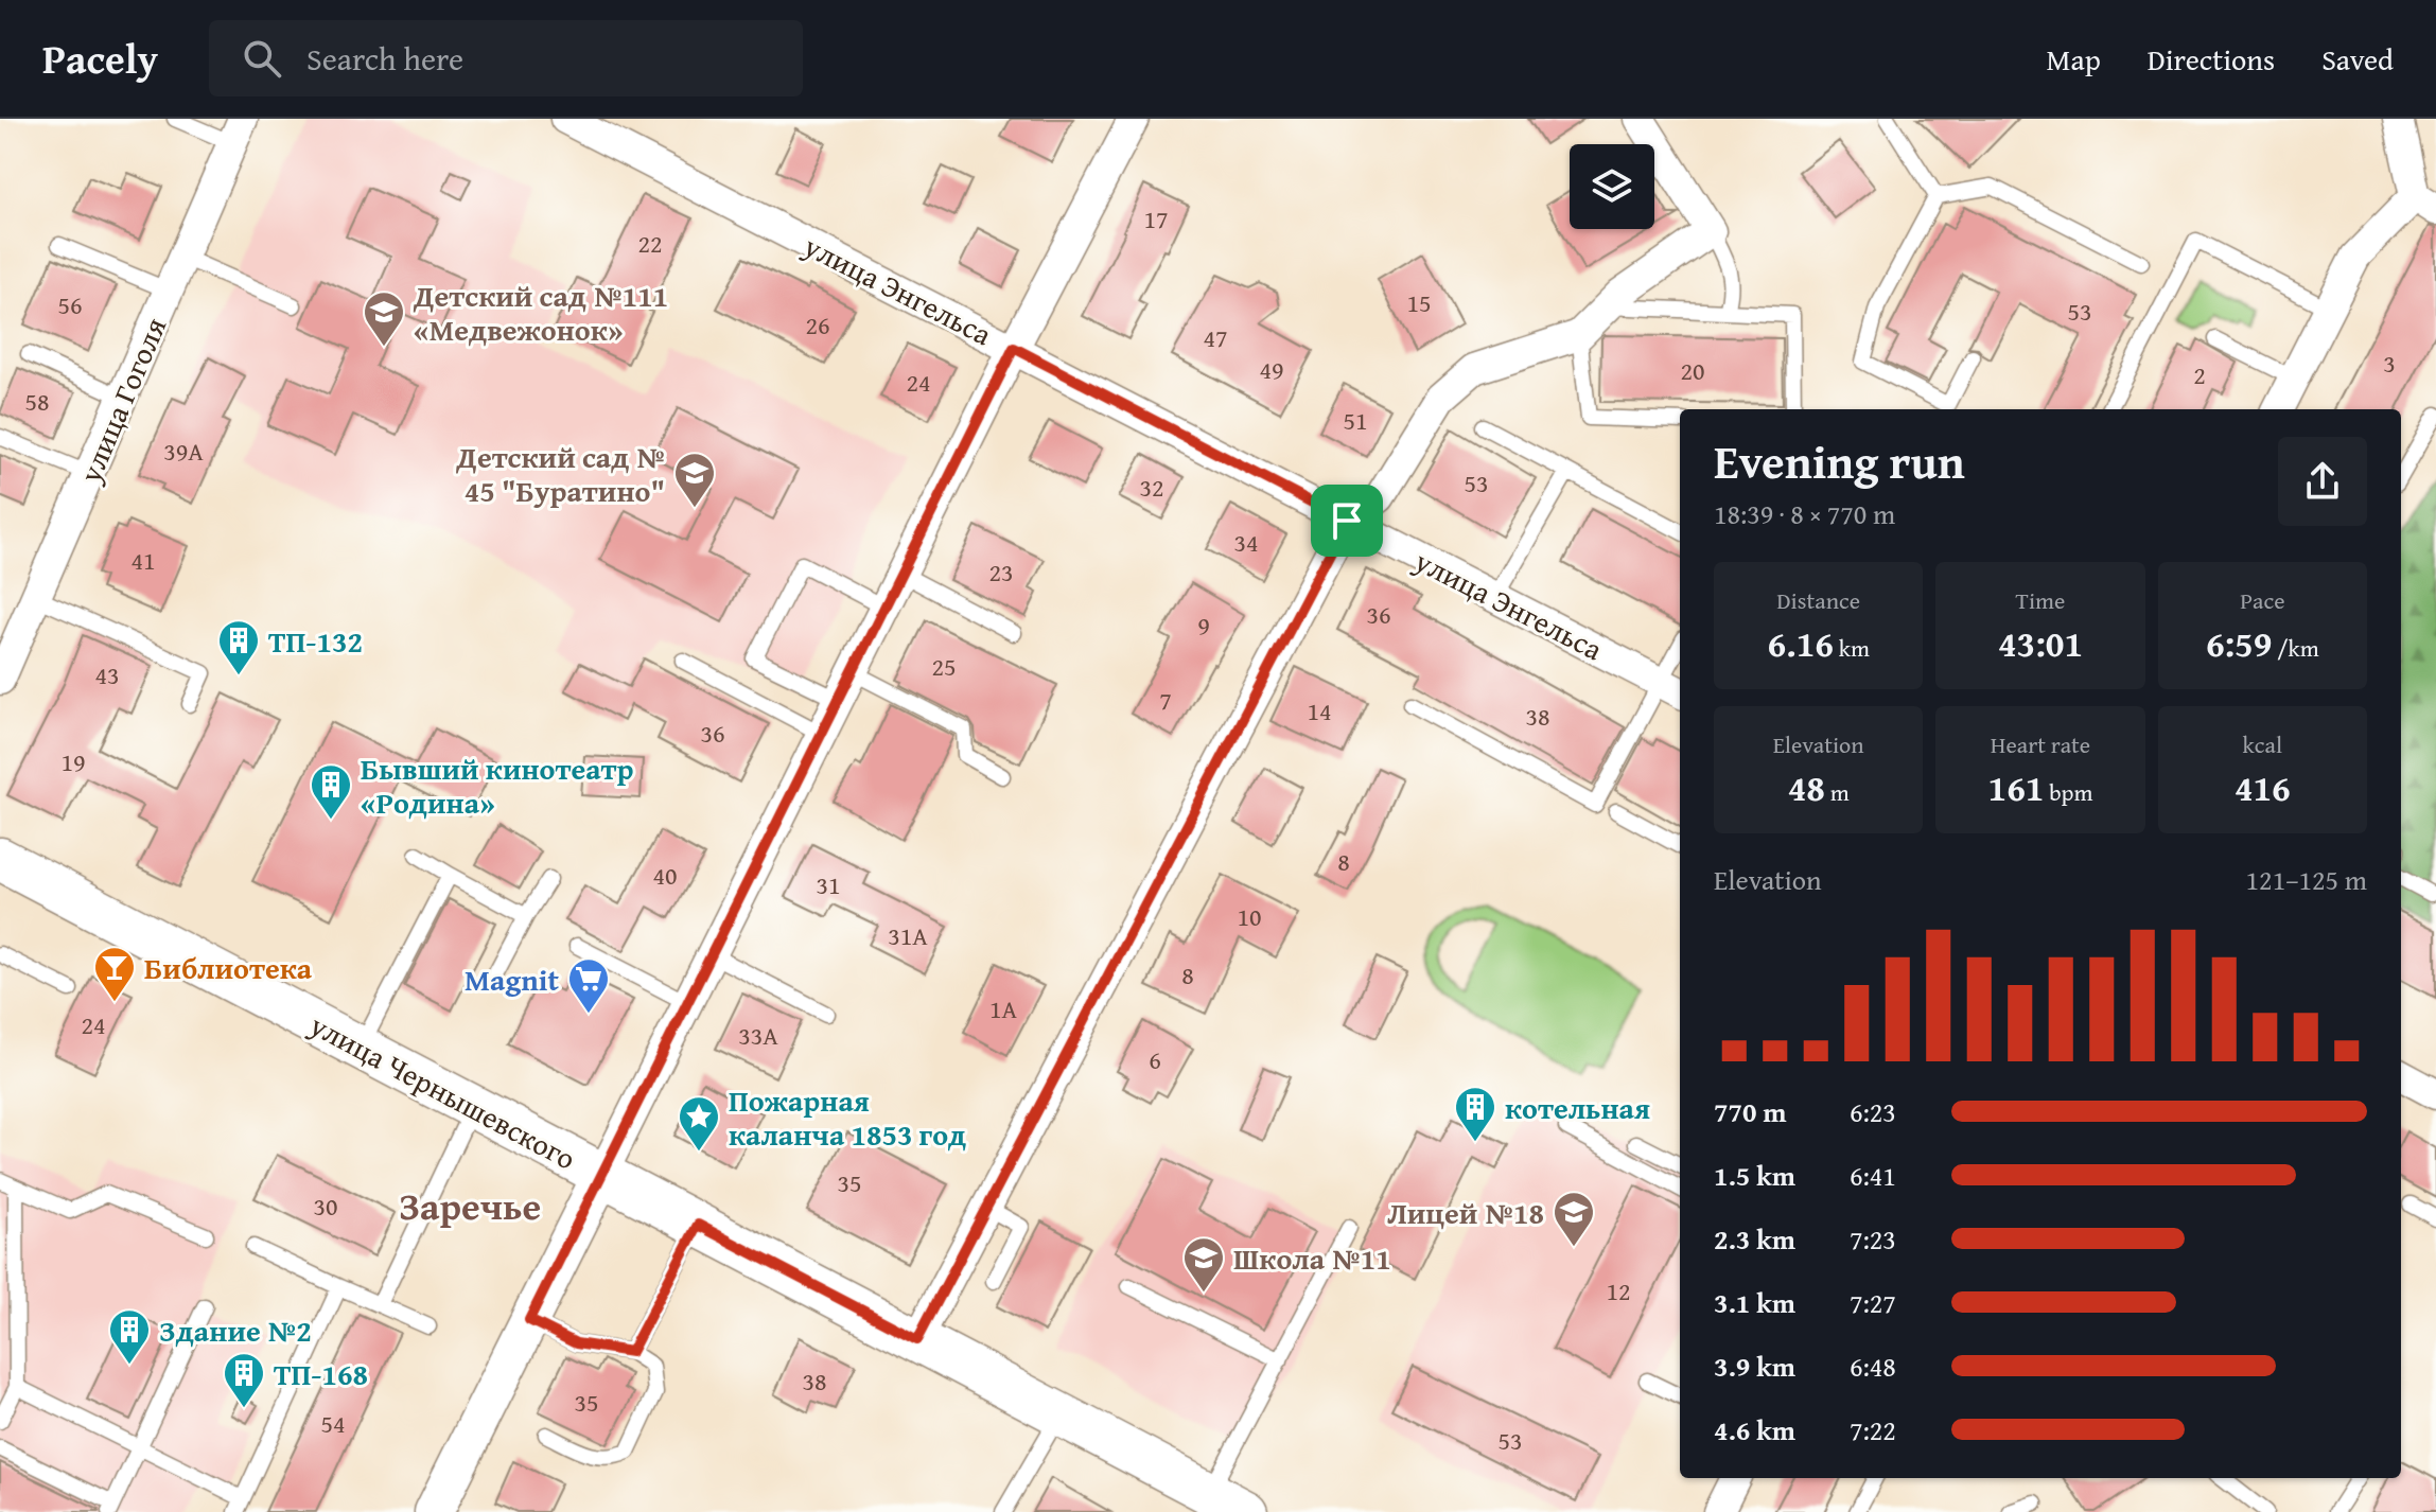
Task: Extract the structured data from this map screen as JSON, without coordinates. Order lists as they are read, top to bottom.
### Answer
{
  "streets": {
    "main road": ["улица Чернышевского"],
    "street": ["улица Энгельса", "улица Гоголя"]
  },
  "districts": ["Заречье"],
  "places": {
    "school or university": [
      "Детский сад №111 «Медвежонок»",
      "Детский сад № 45 \"Буратино\"",
      "Лицей №18",
      "Школа №11"
    ],
    "building": [
      "ТП-132",
      "Бывший кинотеатр «Родина»",
      "котельная",
      "Здание №2",
      "ТП-168"
    ],
    "bar": ["Библиотека"],
    "supermarket": ["Magnit"],
    "place": ["Пожарная каланча 1853 год"]
  },
  "house_numbers": [
    "17",
    "22",
    "15",
    "56",
    "53",
    "26",
    "47",
    "3",
    "49",
    "20",
    "2",
    "24",
    "58",
    "51",
    "39А",
    "53",
    "32",
    "34",
    "41",
    "23",
    "36",
    "9",
    "25",
    "43",
    "7",
    "14",
    "38",
    "36",
    "19",
    "8",
    "40",
    "31",
    "10",
    "31А",
    "8",
    "1А",
    "24",
    "33А",
    "6",
    "35",
    "30",
    "12",
    "38",
    "35",
    "54",
    "53"
  ],
  "page": {
    "header": "Pacely",
    "search": "Search here",
    "nav": ["Map", "Directions", "Saved"],
    "heading": ["Evening run", "18:39 · 8 × 770 m"],
    "stats": [
      ["Distance", "6.16 km"],
      ["Time", "43:01"],
      ["Pace", "6:59 /km"],
      ["Elevation", "48 m"],
      ["Heart rate", "161 bpm"],
      ["kcal", "416"]
    ],
    "chart": ["Elevation", "121–125 m"],
    "list": [
      {
        "name": "770 m",
        "note": "6:23"
      },
      {
        "name": "1.5 km",
        "note": "6:41"
      },
      {
        "name": "2.3 km",
        "note": "7:23"
      },
      {
        "name": "3.1 km",
        "note": "7:27"
      },
      {
        "name": "3.9 km",
        "note": "6:48"
      },
      {
        "name": "4.6 km",
        "note": "7:22"
      }
    ]
  }
}
